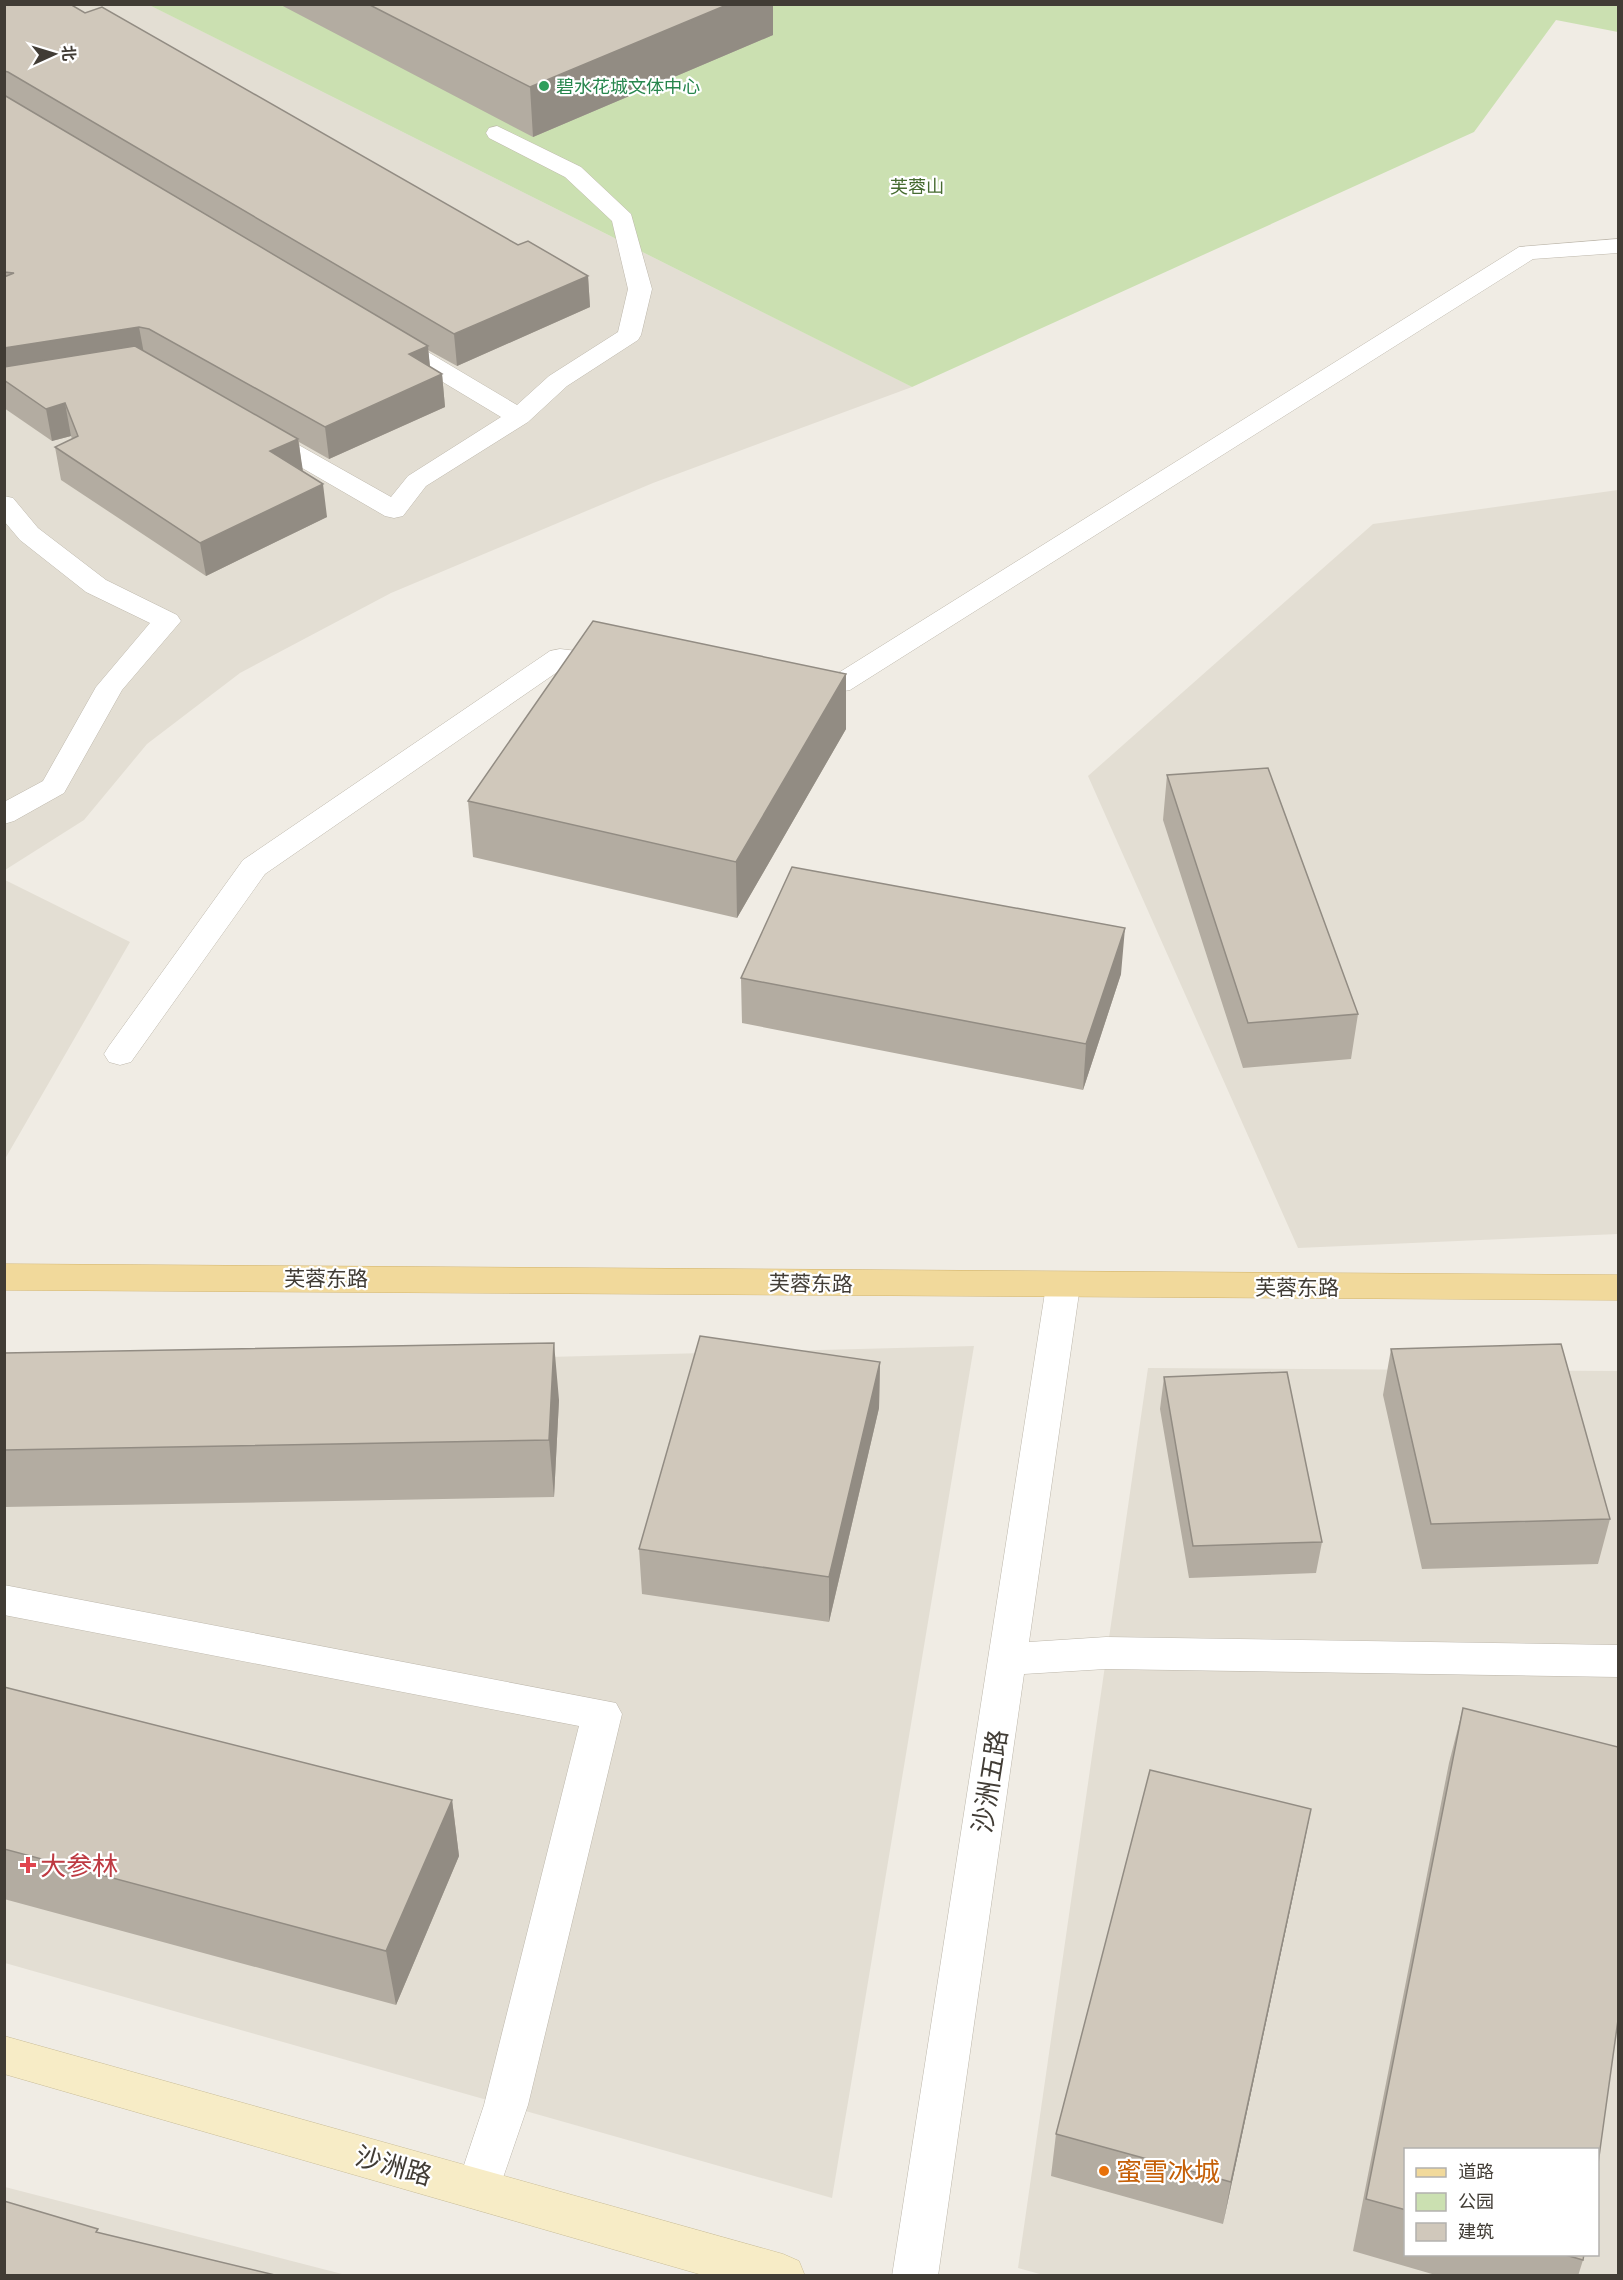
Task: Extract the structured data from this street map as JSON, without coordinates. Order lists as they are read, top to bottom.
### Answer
{
  "streets": {
    "main road": ["芙蓉东路", "沙洲路"],
    "street": ["沙洲五路"]
  },
  "crossings": [
    ["芙蓉东路", "沙洲五路"]
  ],
  "parks": ["芙蓉山"],
  "places": {
    "other": ["碧水花城文体中心", "蜜雪冰城"],
    "health": ["大参林"]
  },
  "legend": ["道路", "公园", "建筑"],
  "north": "right"
}
